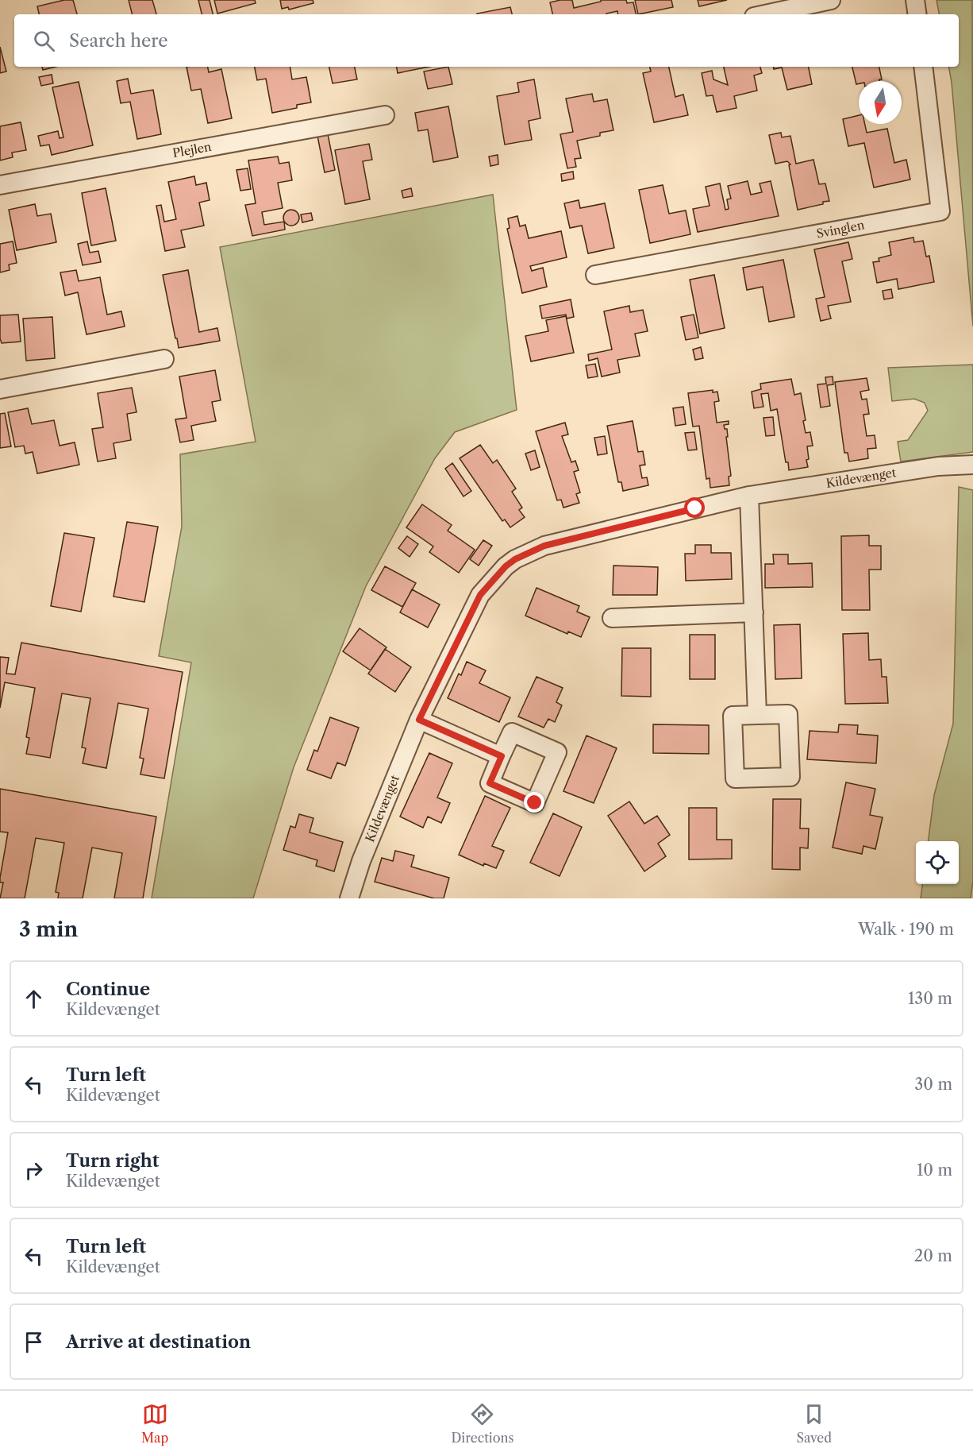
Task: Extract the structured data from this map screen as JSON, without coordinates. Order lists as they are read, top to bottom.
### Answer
{
  "streets": {
    "street": ["Plejlen", "Svinglen", "Kildevænget"]
  },
  "north": "bottom",
  "page": {
    "search": "Search here",
    "heading": ["3 min", "Walk · 190 m"],
    "list": [
      ["Continue", "Kildevænget", "130 m"],
      ["Turn left", "Kildevænget", "30 m"],
      ["Turn right", "Kildevænget", "10 m"],
      ["Turn left", "Kildevænget", "20 m"],
      "Arrive at destination"
    ],
    "nav": ["Map", "Directions", "Saved"]
  }
}
